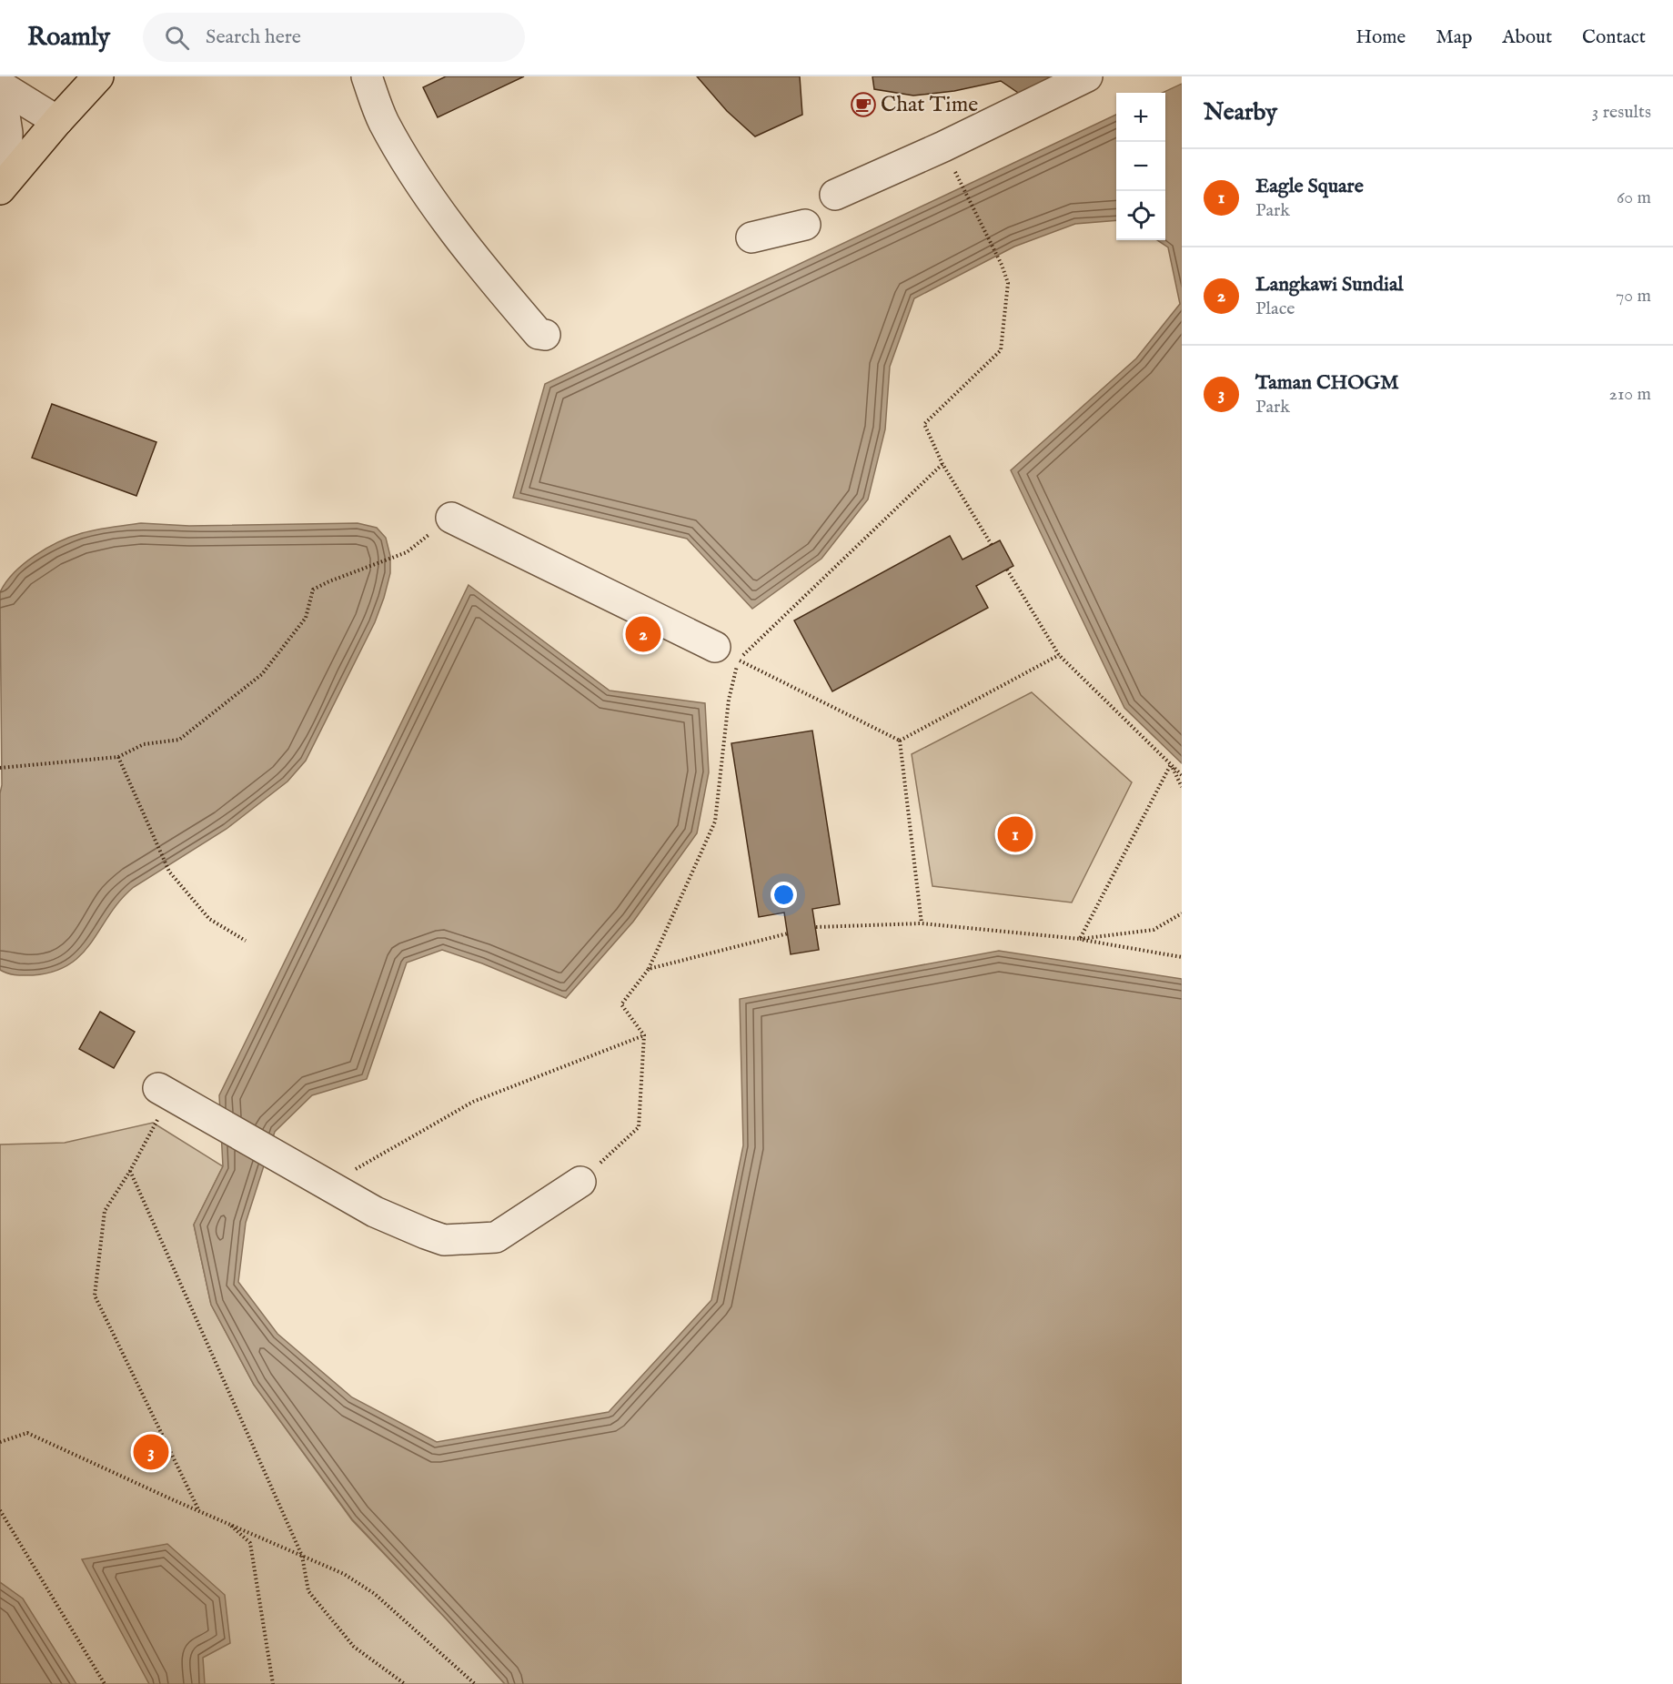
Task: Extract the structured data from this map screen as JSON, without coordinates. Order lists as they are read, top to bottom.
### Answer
{
  "places": {
    "cafe": ["Chat Time"]
  },
  "page": {
    "header": "Roamly",
    "search": "Search here",
    "nav": [
      "Home",
      "Map",
      "About",
      "Contact"
    ],
    "heading": ["Nearby", "3 results"],
    "map_buttons": ["+", "−"],
    "list": [
      {
        "mark": "1",
        "name": "Eagle Square",
        "note": "Park",
        "value": "60 m"
      },
      {
        "mark": "2",
        "name": "Langkawi Sundial",
        "note": "Place",
        "value": "70 m"
      },
      {
        "mark": "3",
        "name": "Taman CHOGM",
        "note": "Park",
        "value": "210 m"
      }
    ],
    "pins": ["2", "1", "3"]
  }
}
